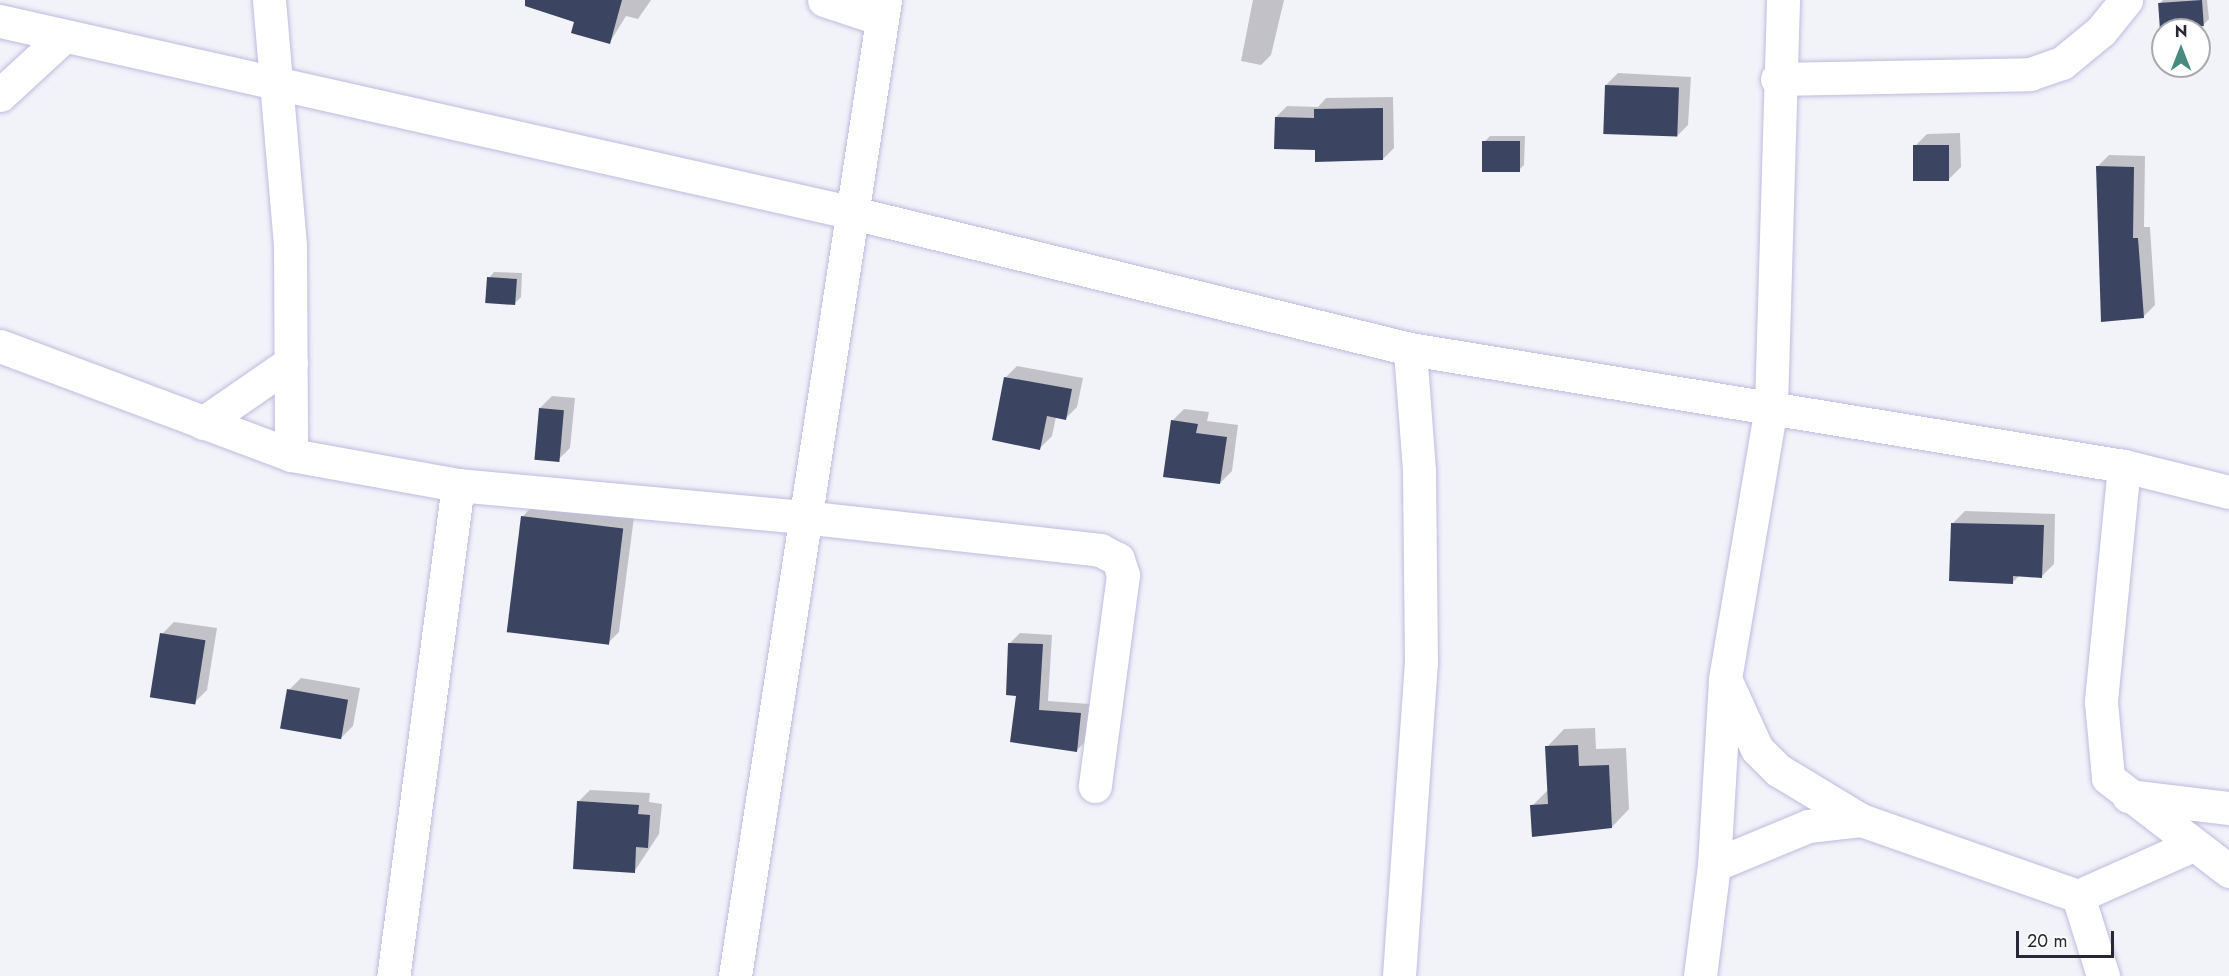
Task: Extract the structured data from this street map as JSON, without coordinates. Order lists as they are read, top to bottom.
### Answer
{
  "scale_bar": "20 m",
  "north": "top"
}
